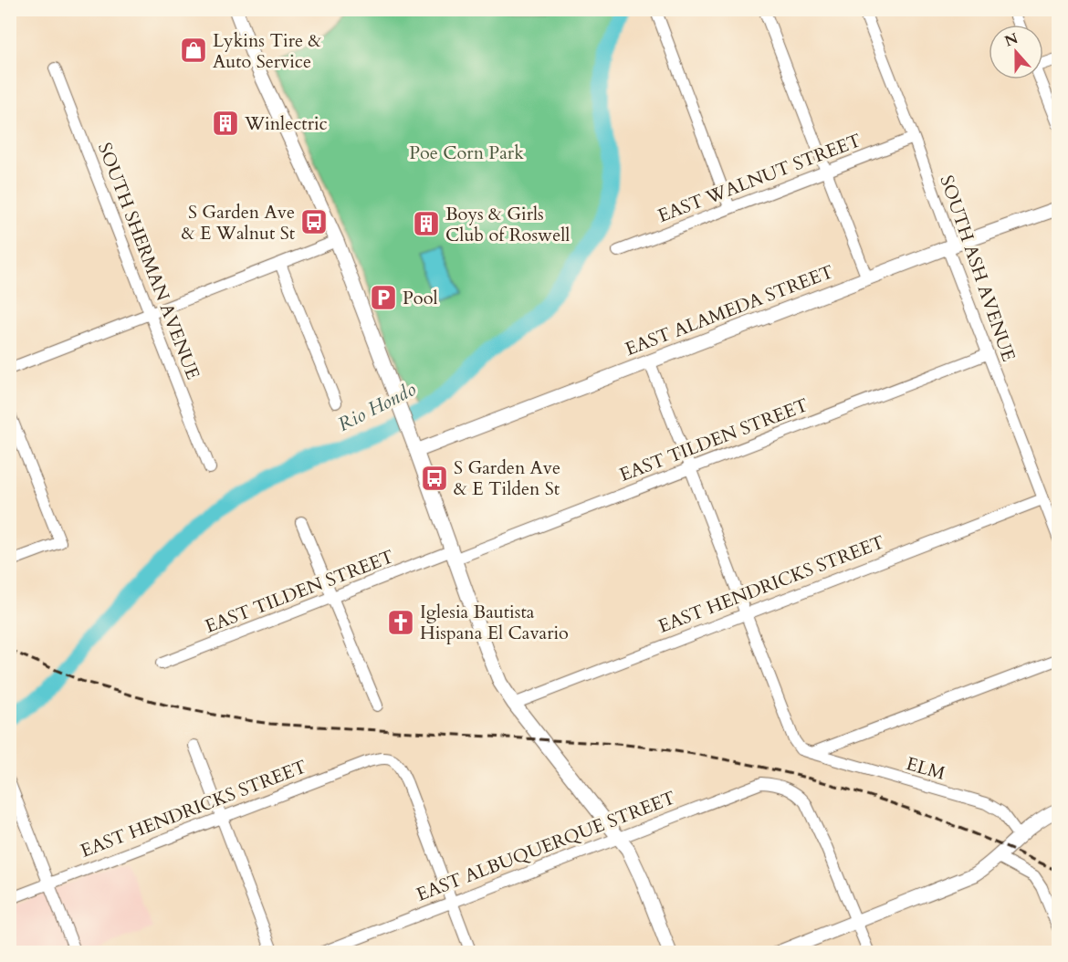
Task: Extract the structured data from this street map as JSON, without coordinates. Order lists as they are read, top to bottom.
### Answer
{
  "streets": {
    "street": [
      "EAST WALNUT STREET",
      "SOUTH SHERMAN AVENUE",
      "SOUTH ASH AVENUE",
      "EAST ALAMEDA STREET",
      "EAST TILDEN STREET",
      "EAST HENDRICKS STREET",
      "ELM",
      "EAST ALBUQUERQUE STREET"
    ]
  },
  "crossings": [
    ["EAST WALNUT STREET", "SOUTH ASH AVENUE"],
    ["SOUTH ASH AVENUE", "EAST ALAMEDA STREET"],
    ["SOUTH ASH AVENUE", "EAST TILDEN STREET"],
    ["SOUTH ASH AVENUE", "EAST HENDRICKS STREET"],
    ["EAST HENDRICKS STREET", "EAST ALBUQUERQUE STREET"]
  ],
  "water": ["Rio Hondo"],
  "parks": ["Poe Corn Park"],
  "places": {
    "shop": ["Lykins Tire & Auto Service"],
    "building": ["Winlectric", "Boys & Girls Club of Roswell"],
    "bus stop": ["S Garden Ave & E Walnut St", "S Garden Ave & E Tilden St"],
    "parking": ["Pool"],
    "church": ["Iglesia Bautista Hispana El Cavario"]
  },
  "north": "top"
}
